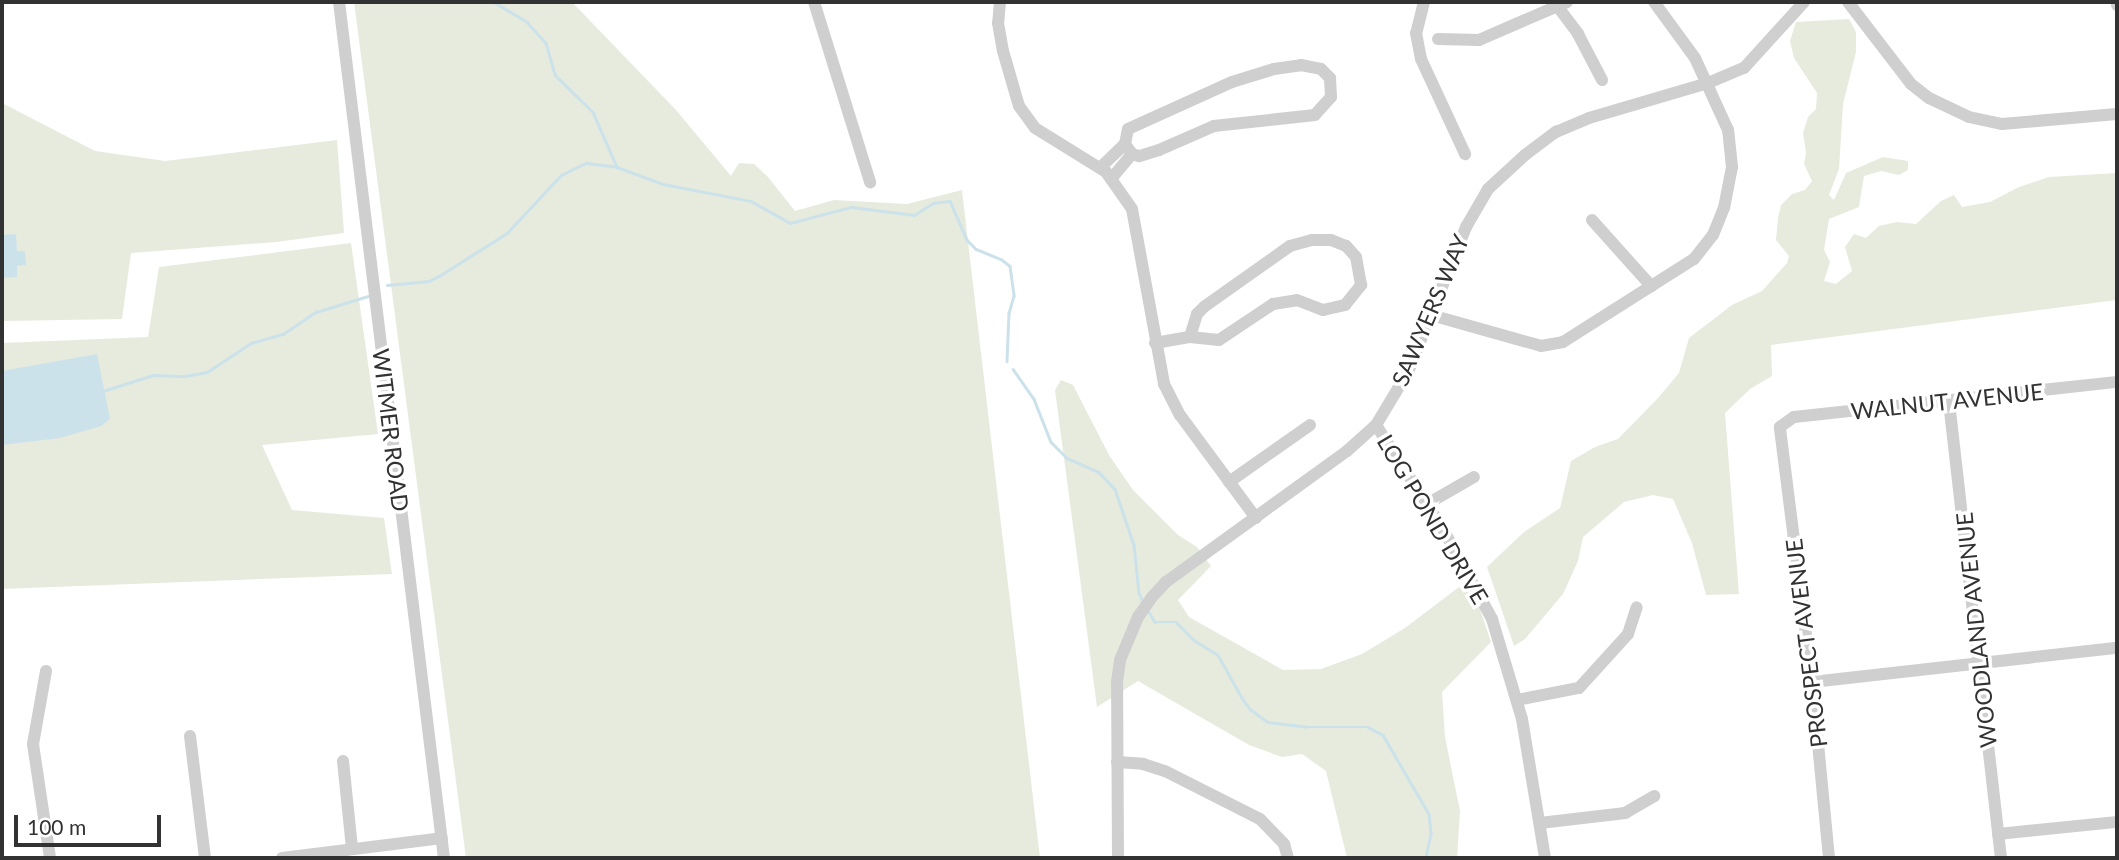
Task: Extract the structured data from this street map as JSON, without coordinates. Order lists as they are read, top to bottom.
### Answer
{
  "streets": {
    "street": [
      "SAWYERS WAY",
      "WALNUT AVENUE",
      "WITMER ROAD",
      "LOG POND DRIVE",
      "WOODLAND AVENUE",
      "PROSPECT AVENUE"
    ]
  },
  "crossings": [
    ["SAWYERS WAY", "LOG POND DRIVE"],
    ["WALNUT AVENUE", "WOODLAND AVENUE"],
    ["WALNUT AVENUE", "PROSPECT AVENUE"]
  ],
  "scale_bar": "100 m"
}
